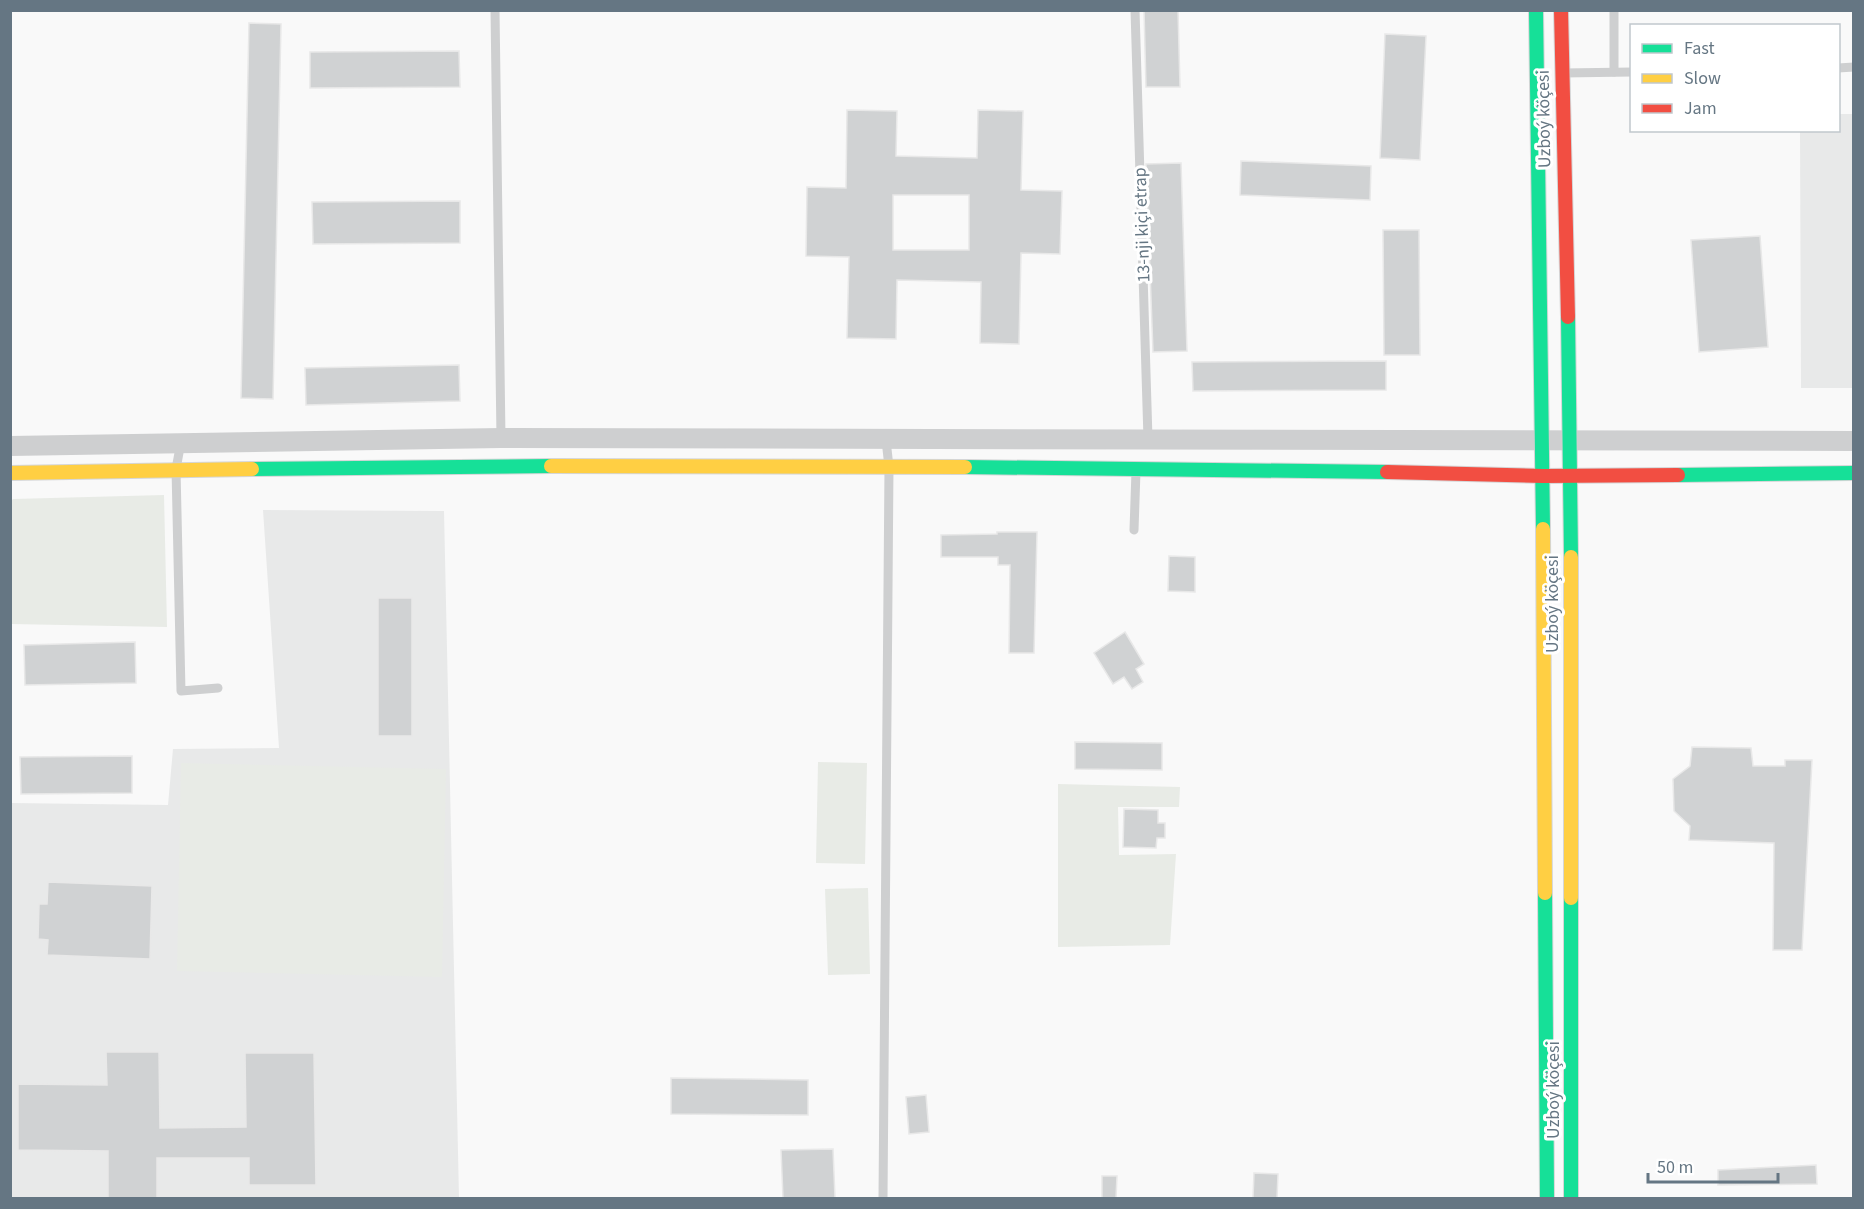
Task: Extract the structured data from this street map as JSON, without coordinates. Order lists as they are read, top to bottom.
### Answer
{
  "streets": {
    "street": ["Uzboý köçesi"],
    "lane": ["13-nji kiçi etrap"]
  },
  "legend": ["Fast", "Slow", "Jam"],
  "scale_bar": "50 m"
}
